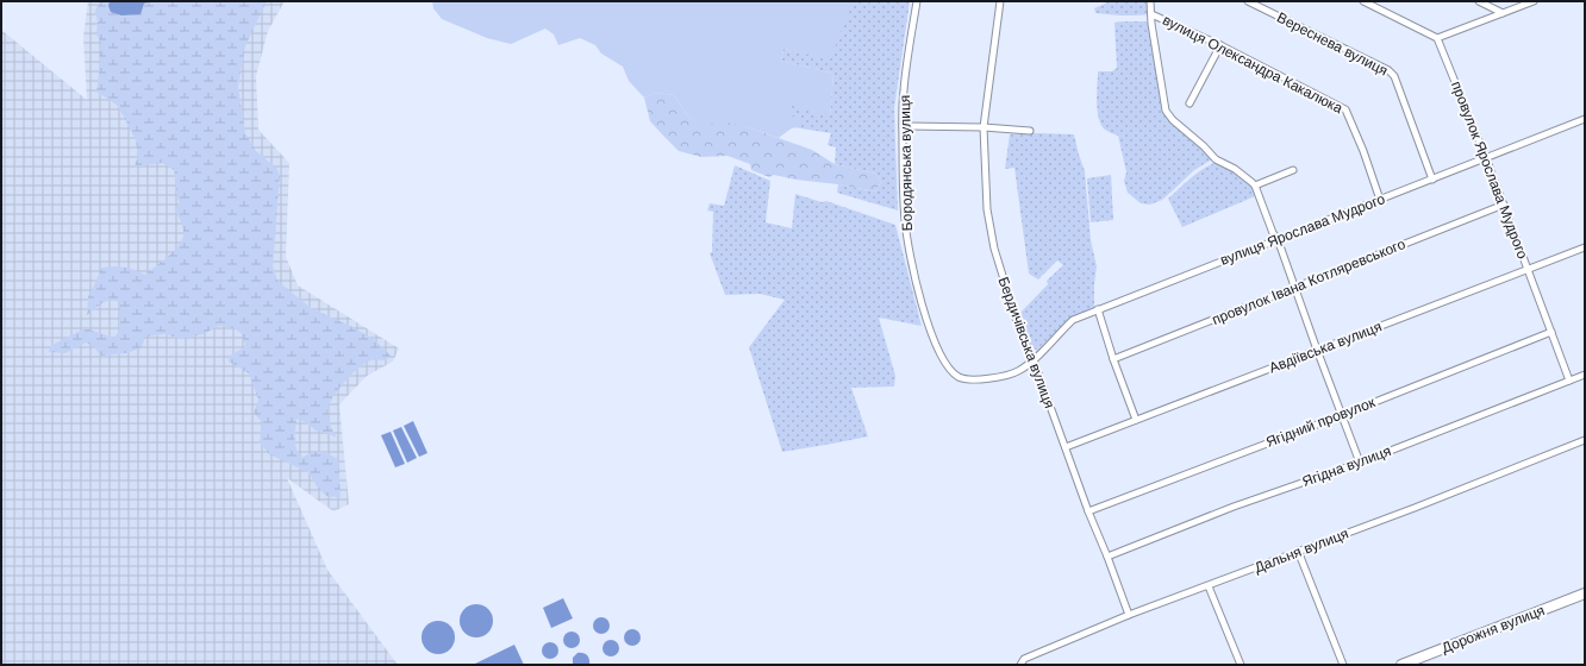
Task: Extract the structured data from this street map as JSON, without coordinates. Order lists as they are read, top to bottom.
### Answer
{
  "streets": {
    "main road": ["Дорожня вулиця"],
    "street": [
      "Вереснева вулиця",
      "вулиця Олександра Какалюка",
      "Бородянська вулиця",
      "провулок Ярослава Мудрого",
      "вулиця Ярослава Мудрого",
      "провулок Івана Котляревського",
      "Бердичівська вулиця",
      "Авдіївська вулиця",
      "Ягідний провулок",
      "Ягідна вулиця",
      "Дальня вулиця"
    ]
  },
  "crossings": [
    ["Вереснева вулиця", "вулиця Ярослава Мудрого"],
    ["вулиця Олександра Какалюка", "вулиця Ярослава Мудрого"],
    ["Бородянська вулиця", "вулиця Ярослава Мудрого"],
    ["Бородянська вулиця", "Бердичівська вулиця"],
    ["провулок Ярослава Мудрого", "вулиця Ярослава Мудрого"],
    ["провулок Ярослава Мудрого", "провулок Івана Котляревського"],
    ["провулок Ярослава Мудрого", "Авдіївська вулиця"],
    ["провулок Ярослава Мудрого", "Ягідний провулок"],
    ["провулок Ярослава Мудрого", "Ягідна вулиця"],
    ["вулиця Ярослава Мудрого", "Бердичівська вулиця"],
    ["Бердичівська вулиця", "Авдіївська вулиця"],
    ["Бердичівська вулиця", "Ягідний провулок"],
    ["Бердичівська вулиця", "Ягідна вулиця"],
    ["Бердичівська вулиця", "Дальня вулиця"]
  ]
}
